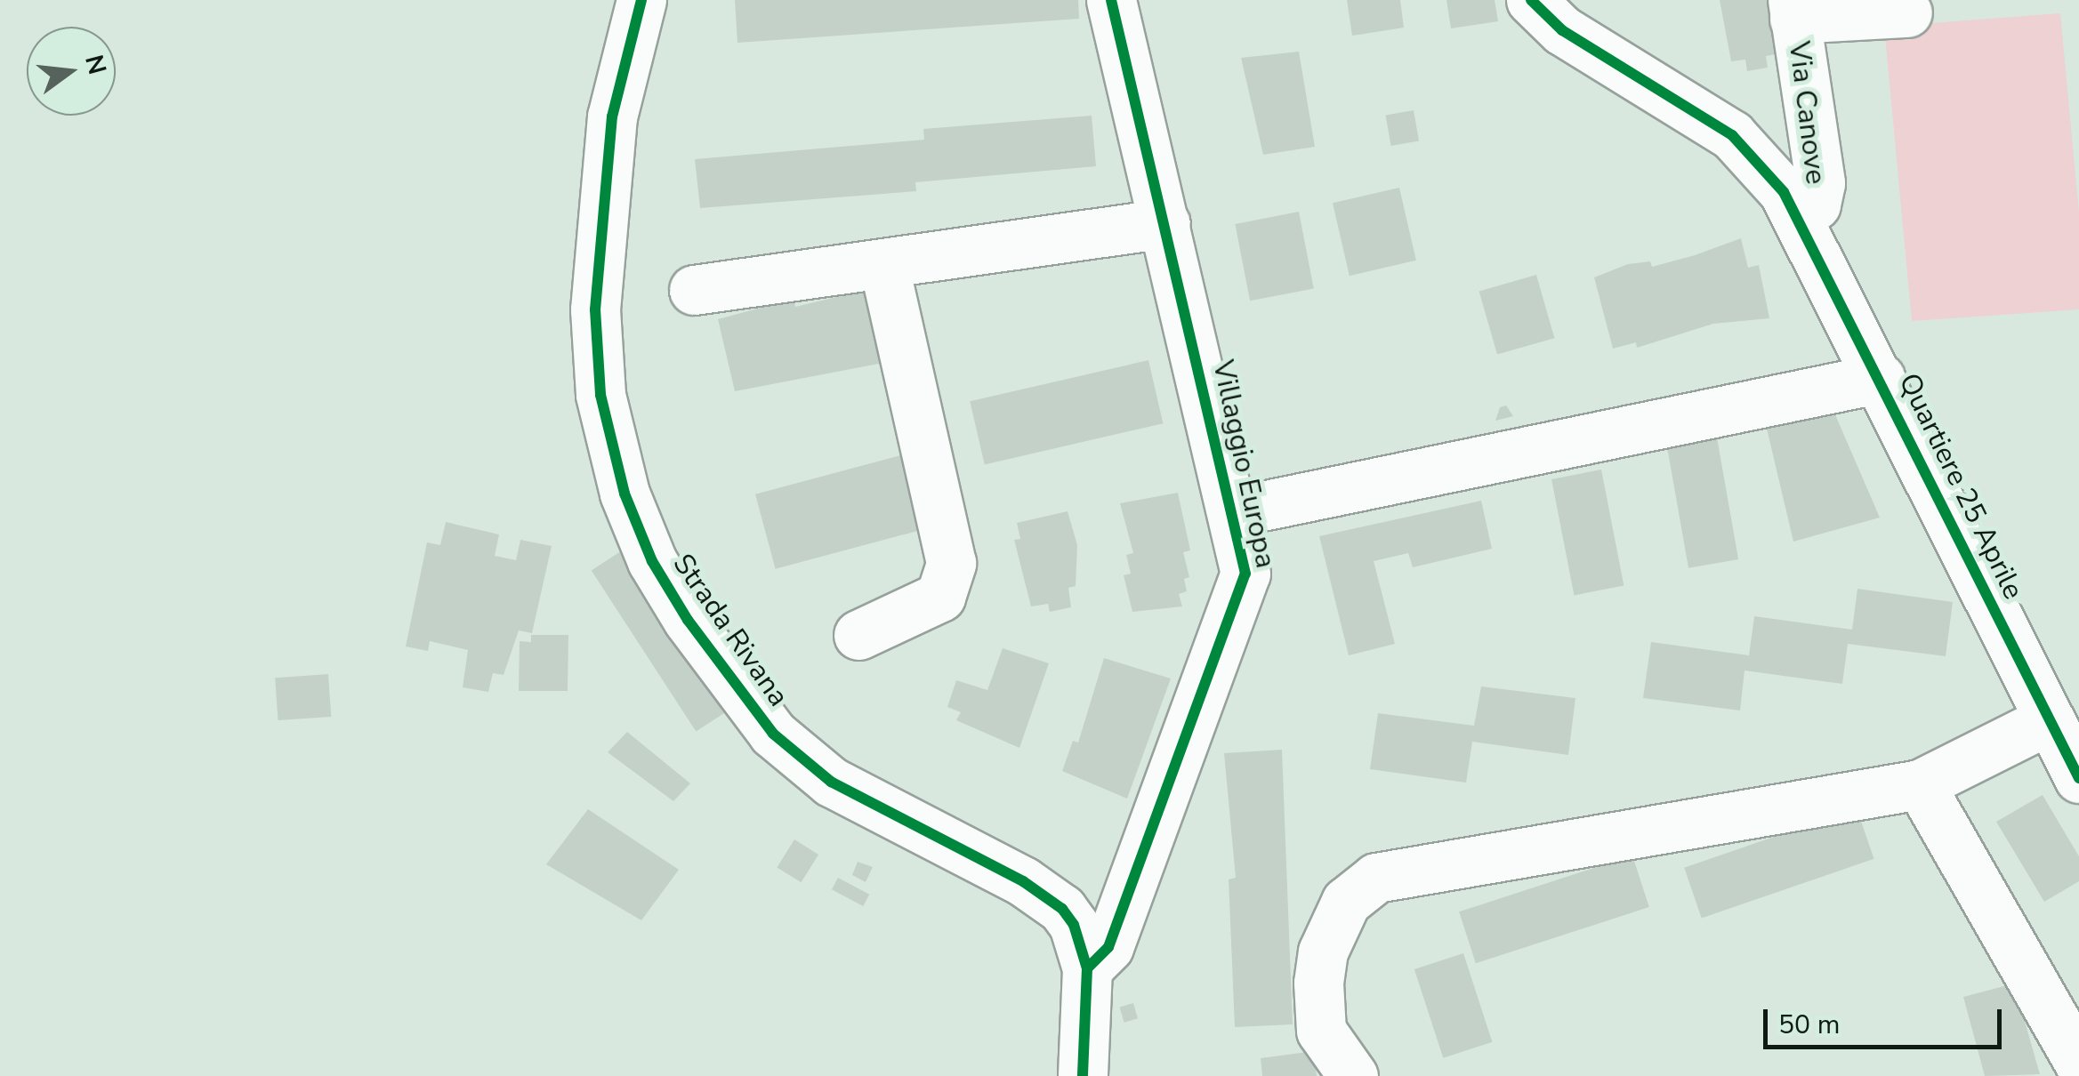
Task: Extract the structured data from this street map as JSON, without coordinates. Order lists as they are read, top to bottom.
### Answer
{
  "streets": {
    "street": [
      "Via Canove",
      "Villaggio Europa",
      "Quartiere 25 Aprile",
      "Strada Rivana"
    ]
  },
  "crossings": [
    ["Via Canove", "Quartiere 25 Aprile"],
    ["Villaggio Europa", "Quartiere 25 Aprile"],
    ["Villaggio Europa", "Strada Rivana"]
  ],
  "scale_bar": "50 m",
  "north": "right"
}
